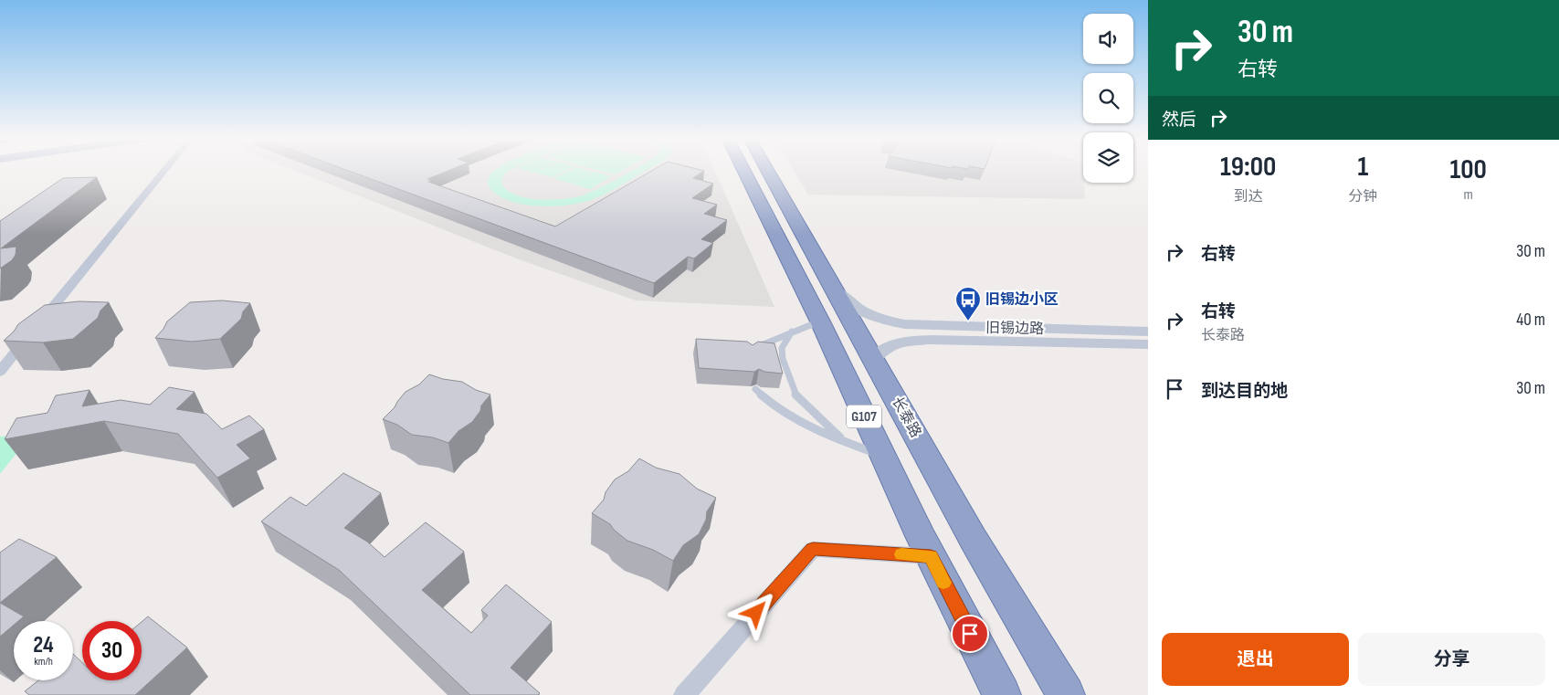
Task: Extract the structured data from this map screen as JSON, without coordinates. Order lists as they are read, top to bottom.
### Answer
{
  "streets": {
    "highway": ["G107", "长泰路"],
    "street": ["旧锡边路"]
  },
  "crossings": [
    ["旧锡边路", "长泰路"]
  ],
  "places": {
    "bus stop": ["旧锡边小区"]
  },
  "page": {
    "turn": ["30 m", "右转"],
    "then": "然后",
    "eta": [
      "19:00",
      "到达",
      "1",
      "分钟",
      "100",
      "m"
    ],
    "list": [
      {
        "name": "右转",
        "value": "30 m"
      },
      {
        "name": "右转",
        "note": "长泰路",
        "value": "40 m"
      },
      {
        "name": "到达目的地",
        "value": "30 m"
      }
    ],
    "speed": "24 km/h",
    "limit": "30",
    "buttons": ["退出", "分享"]
  }
}
